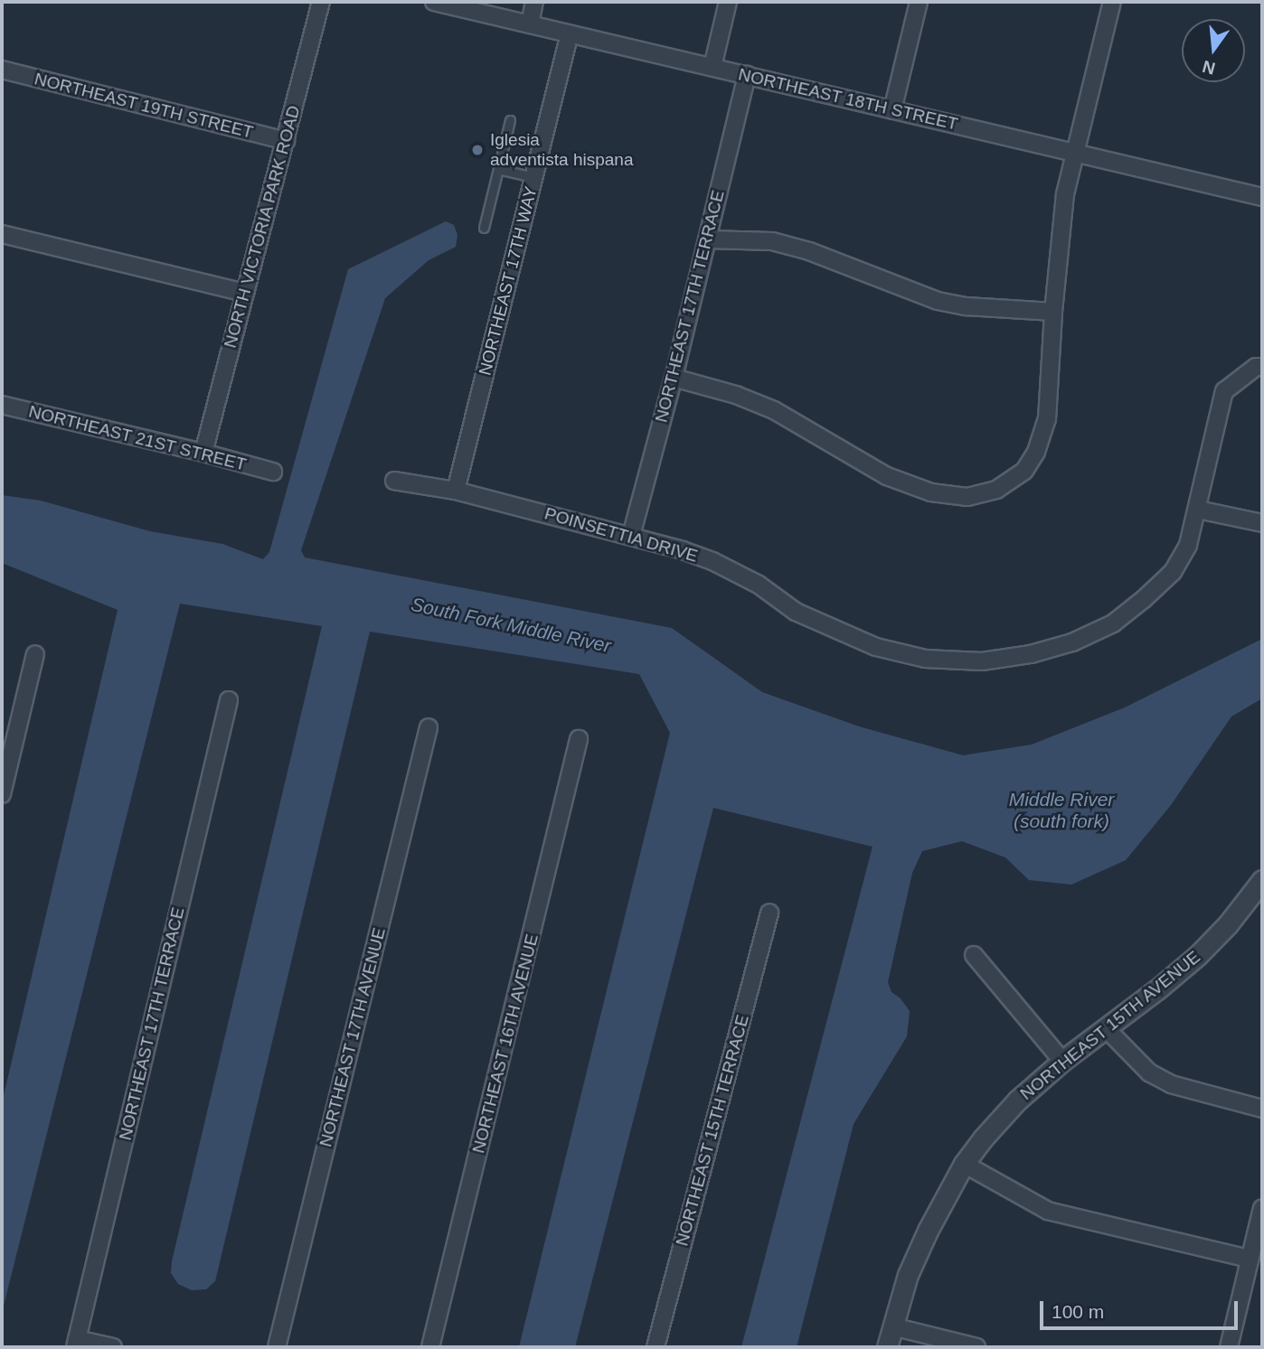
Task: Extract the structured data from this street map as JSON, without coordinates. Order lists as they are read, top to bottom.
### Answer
{
  "streets": {
    "street": [
      "NORTHEAST 18TH STREET",
      "NORTHEAST 19TH STREET",
      "NORTH VICTORIA PARK ROAD",
      "NORTHEAST 17TH WAY",
      "NORTHEAST 17TH TERRACE",
      "NORTHEAST 21ST STREET",
      "POINSETTIA DRIVE",
      "NORTHEAST 15TH AVENUE",
      "NORTHEAST 17TH AVENUE",
      "NORTHEAST 16TH AVENUE",
      "NORTHEAST 15TH TERRACE"
    ]
  },
  "crossings": [
    ["NORTHEAST 18TH STREET", "NORTHEAST 17TH WAY"],
    ["NORTHEAST 18TH STREET", "NORTHEAST 17TH TERRACE"],
    ["NORTHEAST 19TH STREET", "NORTH VICTORIA PARK ROAD"],
    ["NORTH VICTORIA PARK ROAD", "NORTHEAST 21ST STREET"],
    ["NORTHEAST 17TH WAY", "POINSETTIA DRIVE"],
    ["NORTHEAST 17TH TERRACE", "POINSETTIA DRIVE"]
  ],
  "water": ["South Fork Middle River", "Middle River (south fork)"],
  "places": ["Iglesia adventista hispana"],
  "scale_bar": "100 m",
  "north": "bottom"
}
